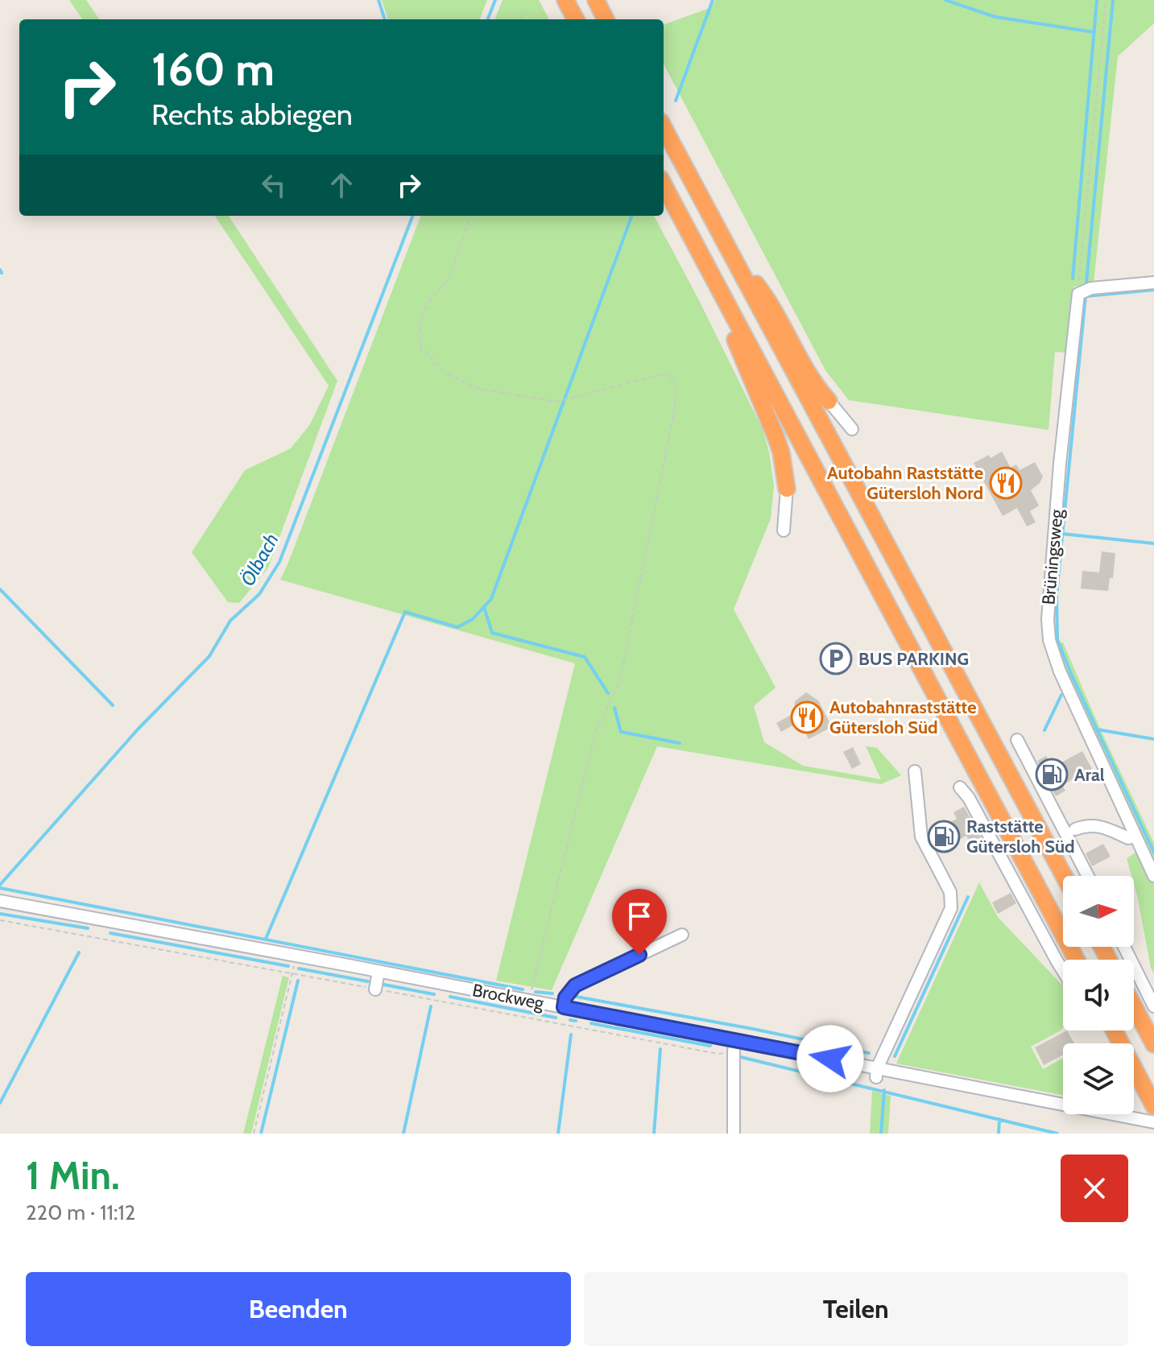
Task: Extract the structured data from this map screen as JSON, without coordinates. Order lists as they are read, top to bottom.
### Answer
{
  "streets": {
    "street": ["Brüningsweg", "Brockweg"]
  },
  "water": ["Ölbach"],
  "places": {
    "restaurant": ["Autobahn Raststätte Gütersloh Nord", "Autobahnraststätte Gütersloh Süd"],
    "parking": ["BUS PARKING"],
    "fuel station": ["Aral", "Raststätte Gütersloh Süd"]
  },
  "north": "right",
  "page": {
    "turn": ["160 m", "Rechts abbiegen"],
    "heading": ["1 Min.", "220 m · 11:12"],
    "buttons": ["Beenden", "Teilen"]
  }
}
